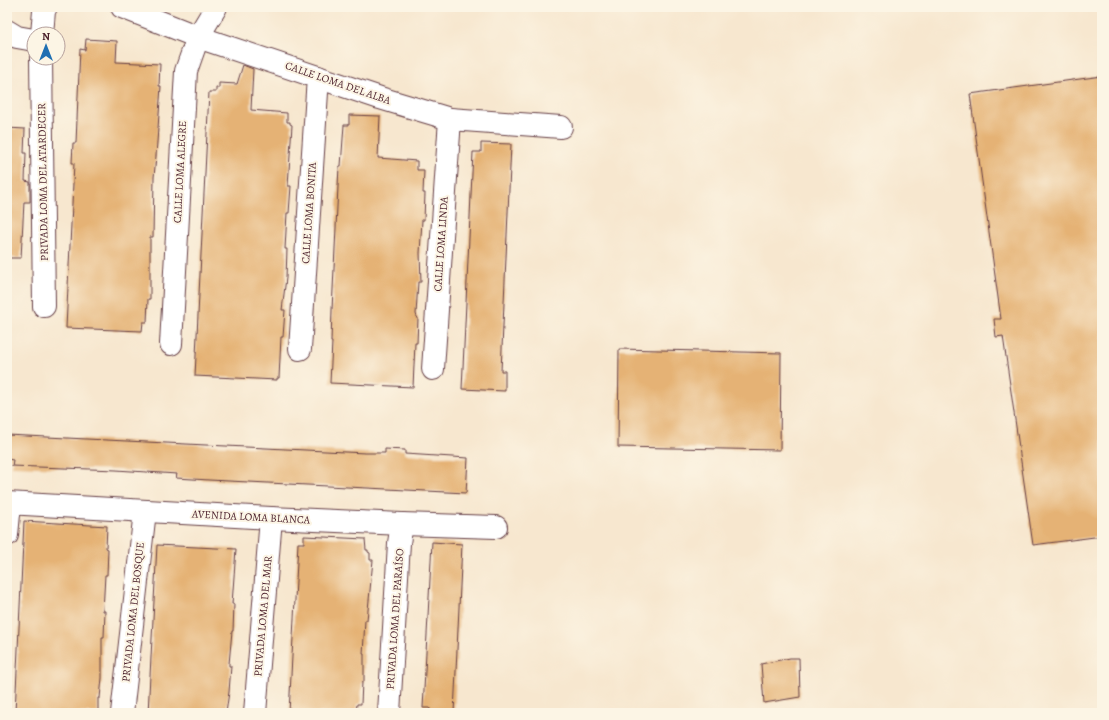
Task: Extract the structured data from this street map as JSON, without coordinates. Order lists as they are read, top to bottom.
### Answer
{
  "streets": {
    "street": [
      "CALLE LOMA DEL ALBA",
      "CALLE LOMA ALEGRE",
      "PRIVADA LOMA DEL ATARDECER",
      "CALLE LOMA BONITA",
      "CALLE LOMA LINDA",
      "AVENIDA LOMA BLANCA",
      "PRIVADA LOMA DEL BOSQUE",
      "PRIVADA LOMA DEL MAR",
      "PRIVADA LOMA DEL PARAÍSO"
    ]
  },
  "crossings": [
    ["CALLE LOMA DEL ALBA", "CALLE LOMA ALEGRE"],
    ["CALLE LOMA DEL ALBA", "CALLE LOMA BONITA"],
    ["CALLE LOMA DEL ALBA", "CALLE LOMA LINDA"],
    ["AVENIDA LOMA BLANCA", "PRIVADA LOMA DEL BOSQUE"],
    ["AVENIDA LOMA BLANCA", "PRIVADA LOMA DEL MAR"],
    ["AVENIDA LOMA BLANCA", "PRIVADA LOMA DEL PARAÍSO"]
  ],
  "north": "top"
}
